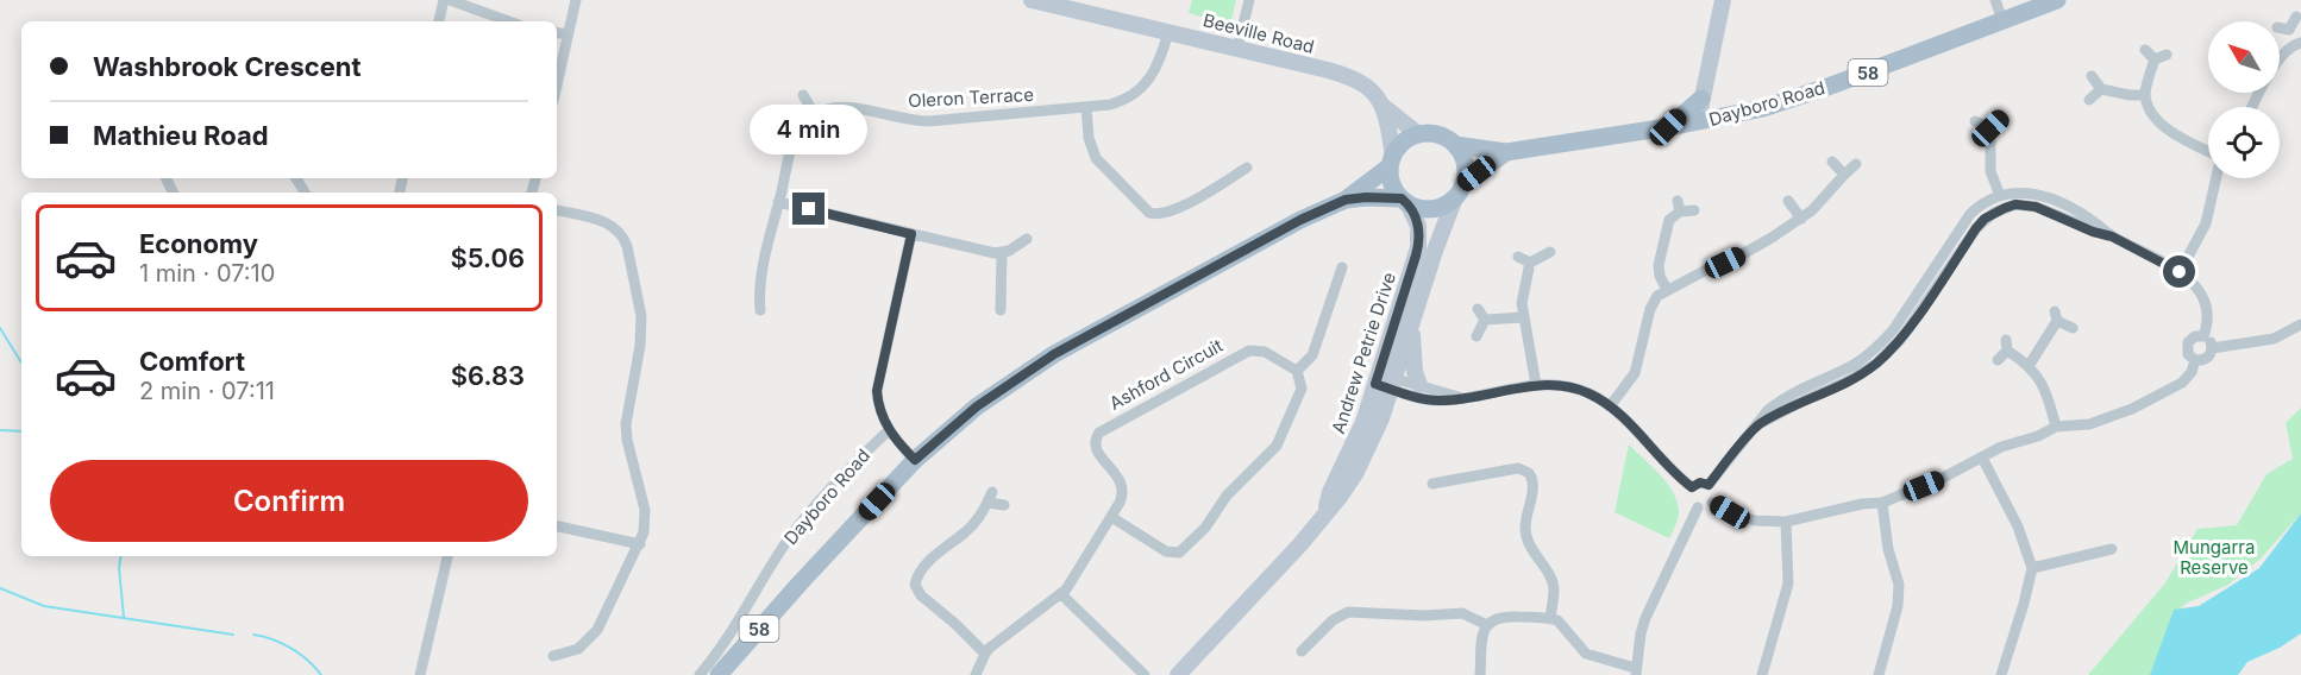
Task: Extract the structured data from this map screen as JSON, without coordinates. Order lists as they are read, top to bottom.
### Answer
{
  "streets": {
    "main road": ["58", "Dayboro Road"],
    "street": [
      "Beeville Road",
      "Oleron Terrace",
      "Andrew Petrie Drive",
      "Ashford Circuit"
    ]
  },
  "crossings": [
    ["Beeville Road", "58"],
    ["Beeville Road", "Oleron Terrace"],
    ["Beeville Road", "Dayboro Road"],
    ["Beeville Road", "Andrew Petrie Drive"],
    ["58", "Dayboro Road"],
    ["58", "Andrew Petrie Drive"],
    ["Dayboro Road", "Andrew Petrie Drive"]
  ],
  "parks": ["Mungarra Reserve"],
  "north": "top left",
  "page": {
    "banner": ["Washbrook Crescent", "Mathieu Road"],
    "bubble": "4 min",
    "list": [
      {
        "name": "Economy",
        "note": "1 min · 07:10",
        "value": "$5.06"
      },
      {
        "name": "Comfort",
        "note": "2 min · 07:11",
        "value": "$6.83"
      }
    ],
    "buttons": "Confirm"
  }
}
